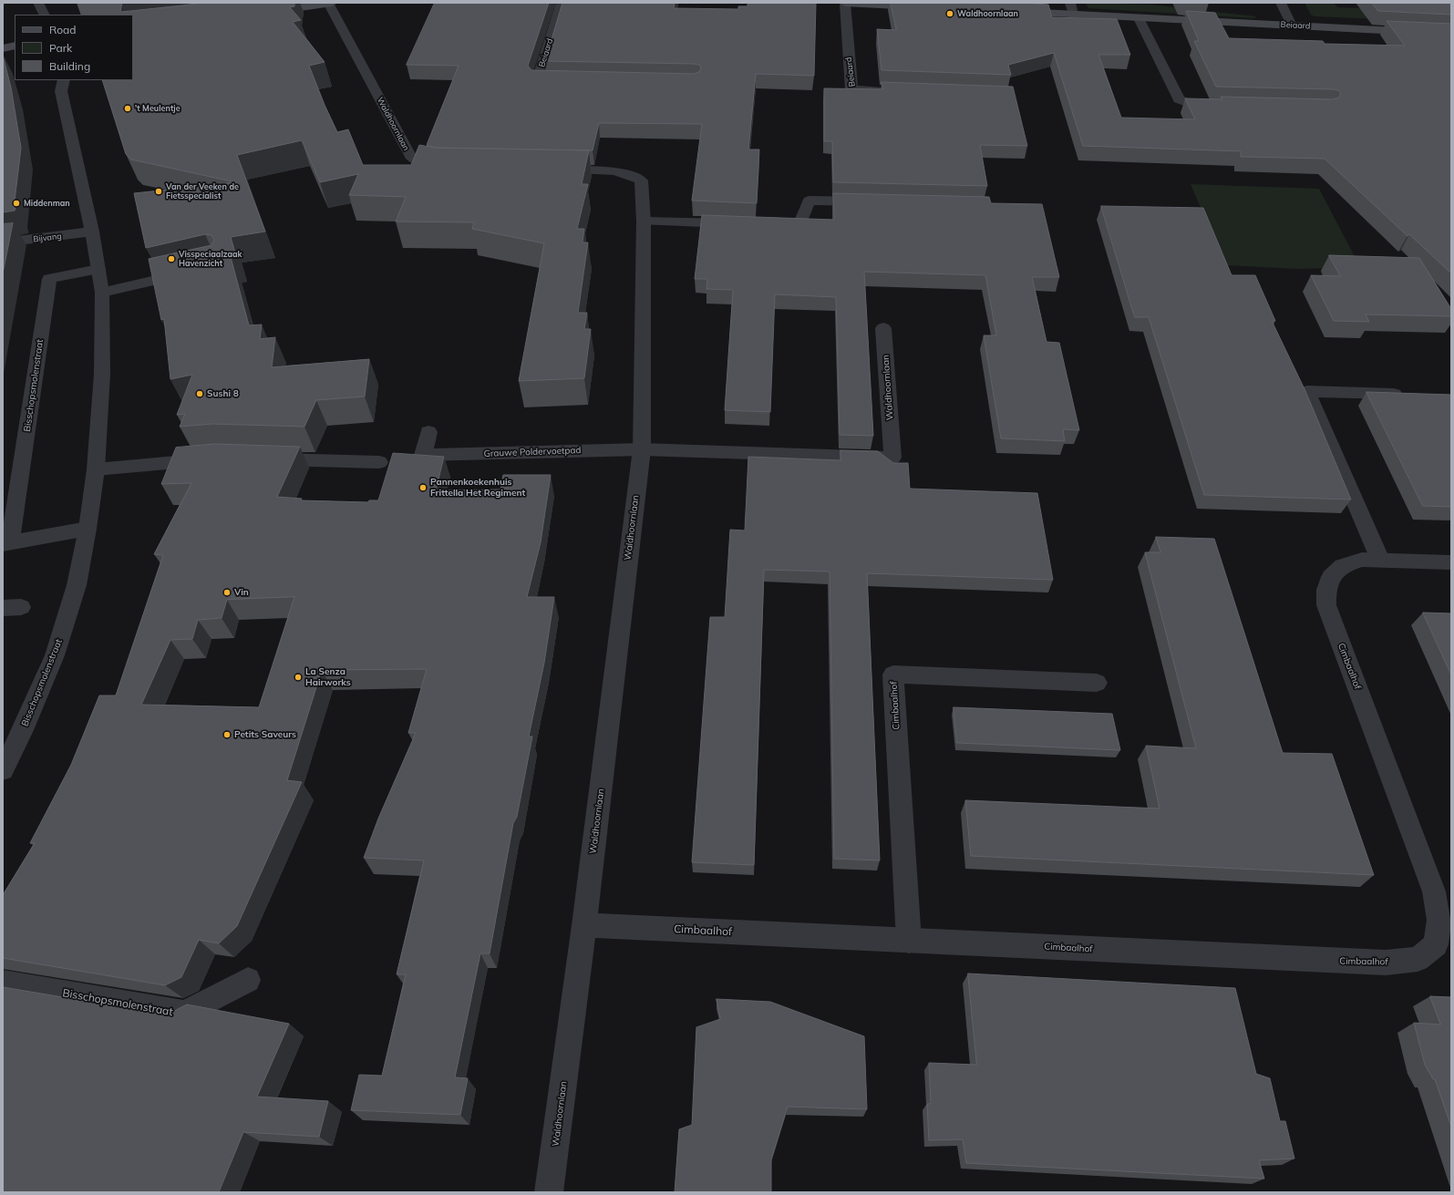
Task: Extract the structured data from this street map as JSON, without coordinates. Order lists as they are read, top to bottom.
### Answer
{
  "streets": {
    "street": [
      "Beiaard",
      "Waldhoornlaan",
      "Bijvang",
      "Bisschopsmolenstraat",
      "Grauwe Poldervoetpad",
      "Cimbaalhof"
    ]
  },
  "crossings": [
    ["Waldhoornlaan", "Grauwe Poldervoetpad"],
    ["Waldhoornlaan", "Cimbaalhof"],
    ["Bijvang", "Bisschopsmolenstraat"]
  ],
  "places": [
    "Waldhoornlaan",
    "'t Meulentje",
    "Van der Veeken de Fietsspecialist",
    "Middenman",
    "Visspeciaalzaak Havenzicht",
    "Sushi 8",
    "Pannenkoekenhuis Frittella Het Regiment",
    "Vin",
    "La Senza Hairworks",
    "Petits Saveurs"
  ],
  "legend": ["Road", "Park", "Building"]
}
